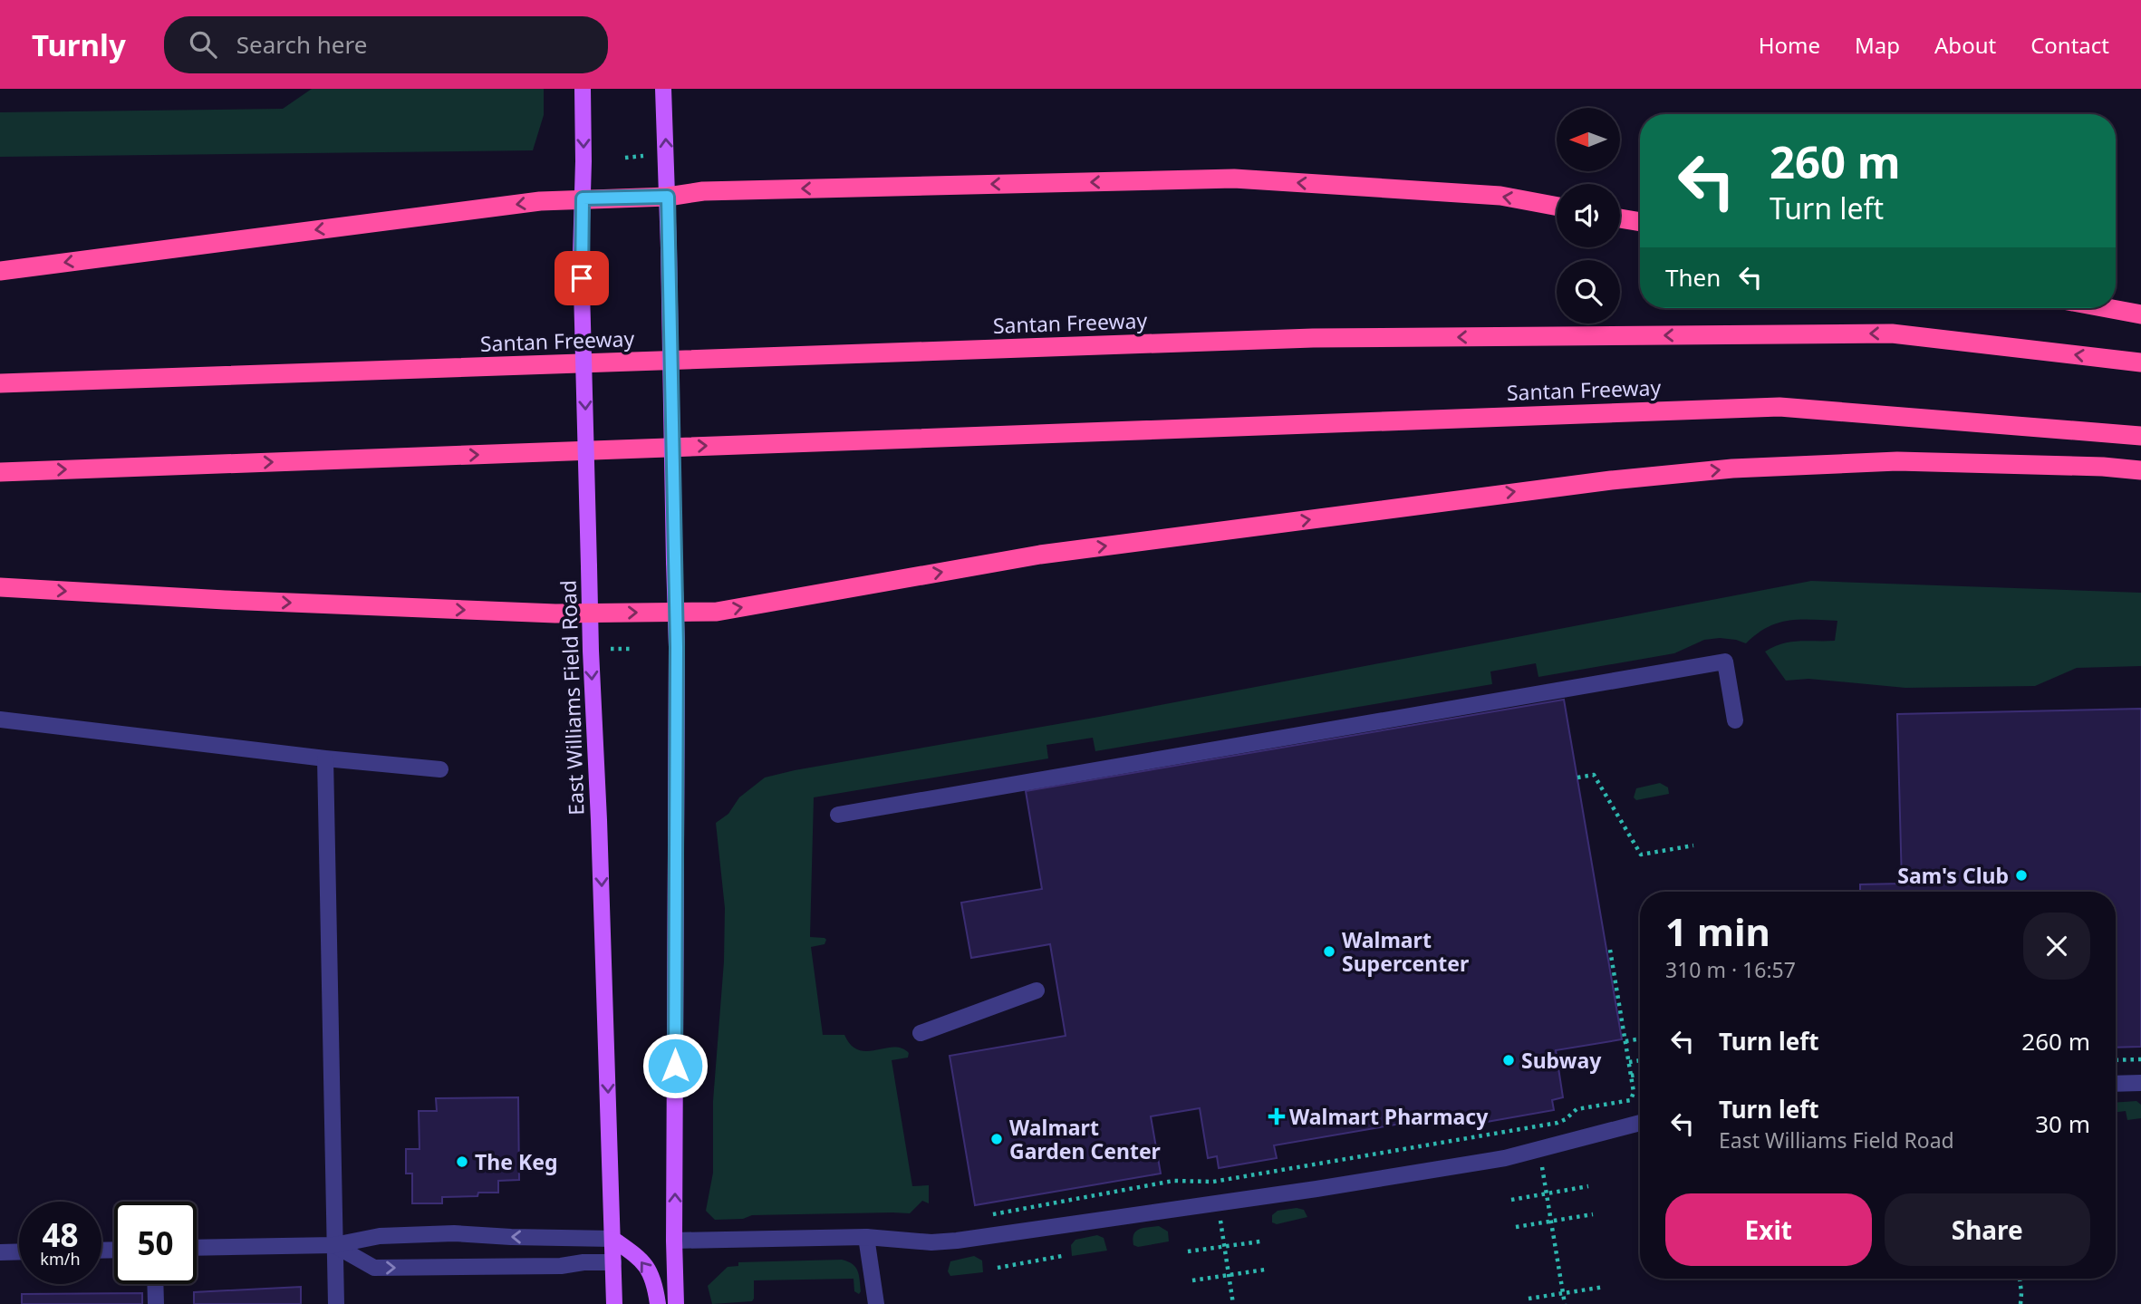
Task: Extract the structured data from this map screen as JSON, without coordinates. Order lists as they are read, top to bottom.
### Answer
{
  "streets": {
    "highway": ["Santan Freeway"],
    "main road": ["East Williams Field Road"]
  },
  "places": {
    "other": [
      "Sam's Club",
      "Walmart Supercenter",
      "Subway",
      "Walmart Garden Center",
      "The Keg"
    ],
    "health": ["Walmart Pharmacy"]
  },
  "north": "left",
  "page": {
    "header": "Turnly",
    "search": "Search here",
    "nav": [
      "Home",
      "Map",
      "About",
      "Contact"
    ],
    "turn": ["260 m", "Turn left"],
    "then": "Then",
    "heading": ["1 min", "310 m · 16:57"],
    "list": [
      {
        "name": "Turn left",
        "value": "260 m"
      },
      {
        "name": "Turn left",
        "note": "East Williams Field Road",
        "value": "30 m"
      }
    ],
    "buttons": ["Exit", "Share"],
    "speed": "48 km/h",
    "limit": "50"
  }
}
